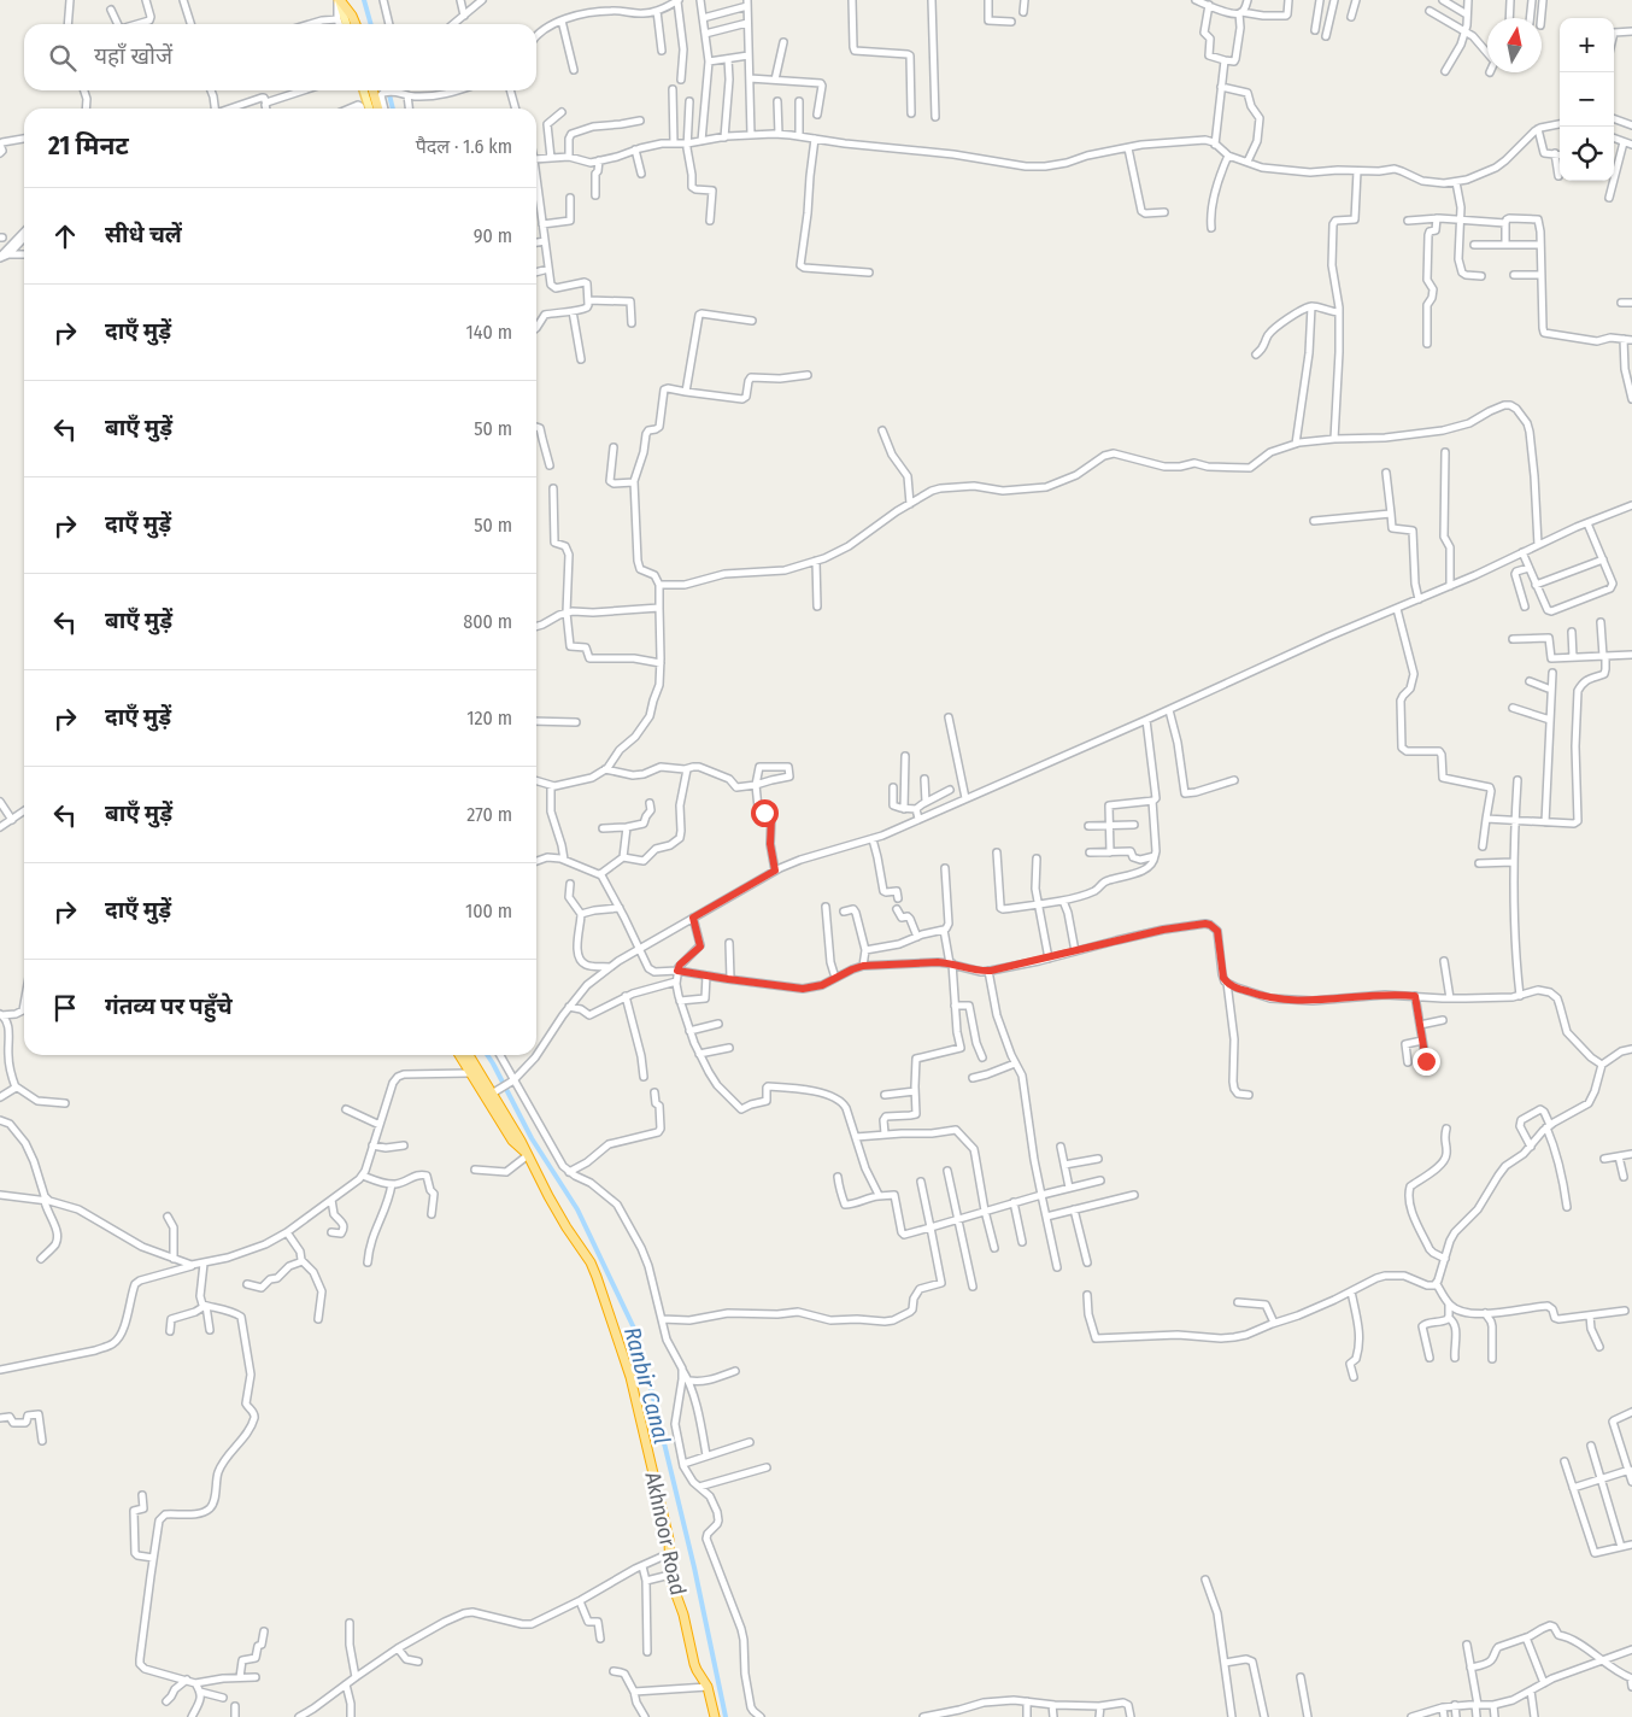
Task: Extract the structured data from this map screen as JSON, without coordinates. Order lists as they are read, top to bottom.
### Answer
{
  "streets": {
    "highway": ["Akhnoor Road"]
  },
  "water": ["Ranbir Canal"],
  "north": "top",
  "page": {
    "map_buttons": ["+", "−"],
    "search": "यहाँ खोजें",
    "heading": ["21 मिनट", "पैदल · 1.6 km"],
    "list": [
      ["सीधे चलें", "90 m"],
      ["दाएँ मुड़ें", "140 m"],
      ["बाएँ मुड़ें", "50 m"],
      ["दाएँ मुड़ें", "50 m"],
      ["बाएँ मुड़ें", "800 m"],
      ["दाएँ मुड़ें", "120 m"],
      ["बाएँ मुड़ें", "270 m"],
      ["दाएँ मुड़ें", "100 m"],
      "गंतव्य पर पहुँचे"
    ]
  }
}
